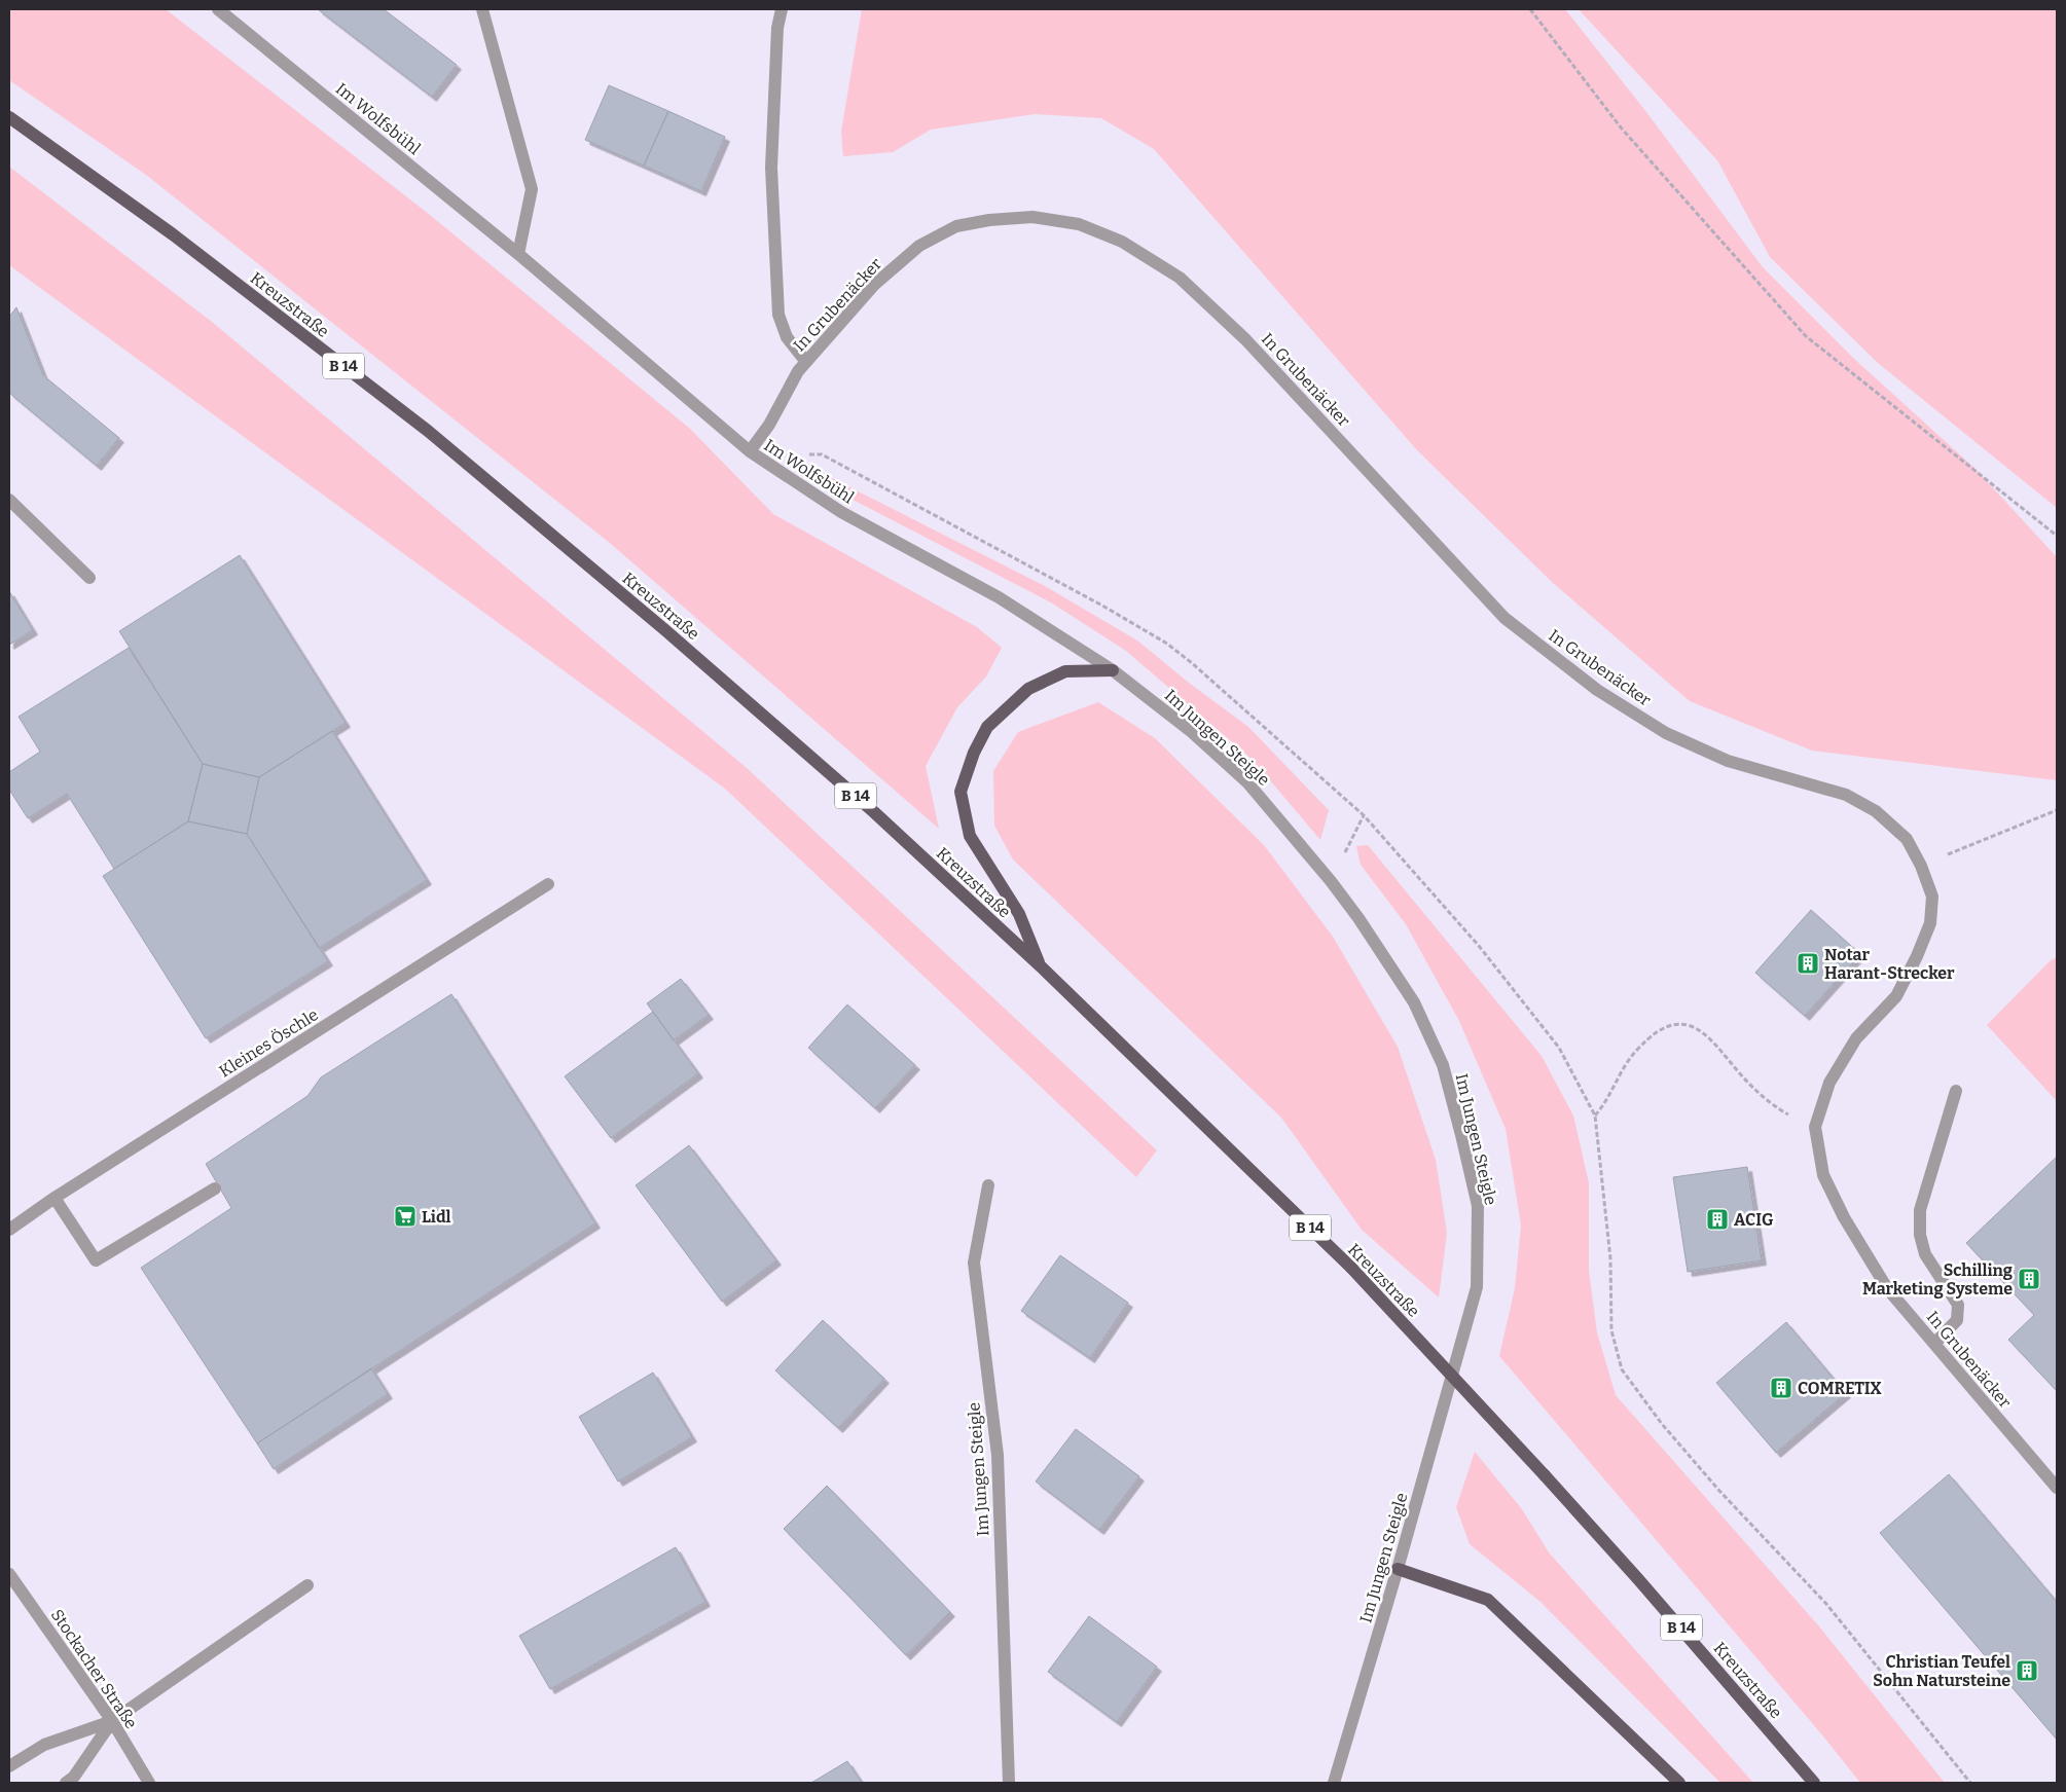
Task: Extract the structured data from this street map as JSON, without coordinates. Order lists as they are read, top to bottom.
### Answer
{
  "streets": {
    "main road": ["Kreuzstraße", "B 14"],
    "street": [
      "Im Wolfsbühl",
      "In Grubenäcker",
      "Im Jungen Steigle",
      "Kleines Öschle",
      "Stockacher Straße"
    ]
  },
  "crossings": [
    ["Im Wolfsbühl", "In Grubenäcker"],
    ["Im Wolfsbühl", "Im Jungen Steigle"]
  ],
  "places": {
    "building": [
      "Notar Harant-Strecker",
      "ACIG",
      "Schilling Marketing Systeme",
      "COMRETIX",
      "Christian Teufel Sohn Natursteine"
    ],
    "supermarket": ["Lidl"]
  }
}
